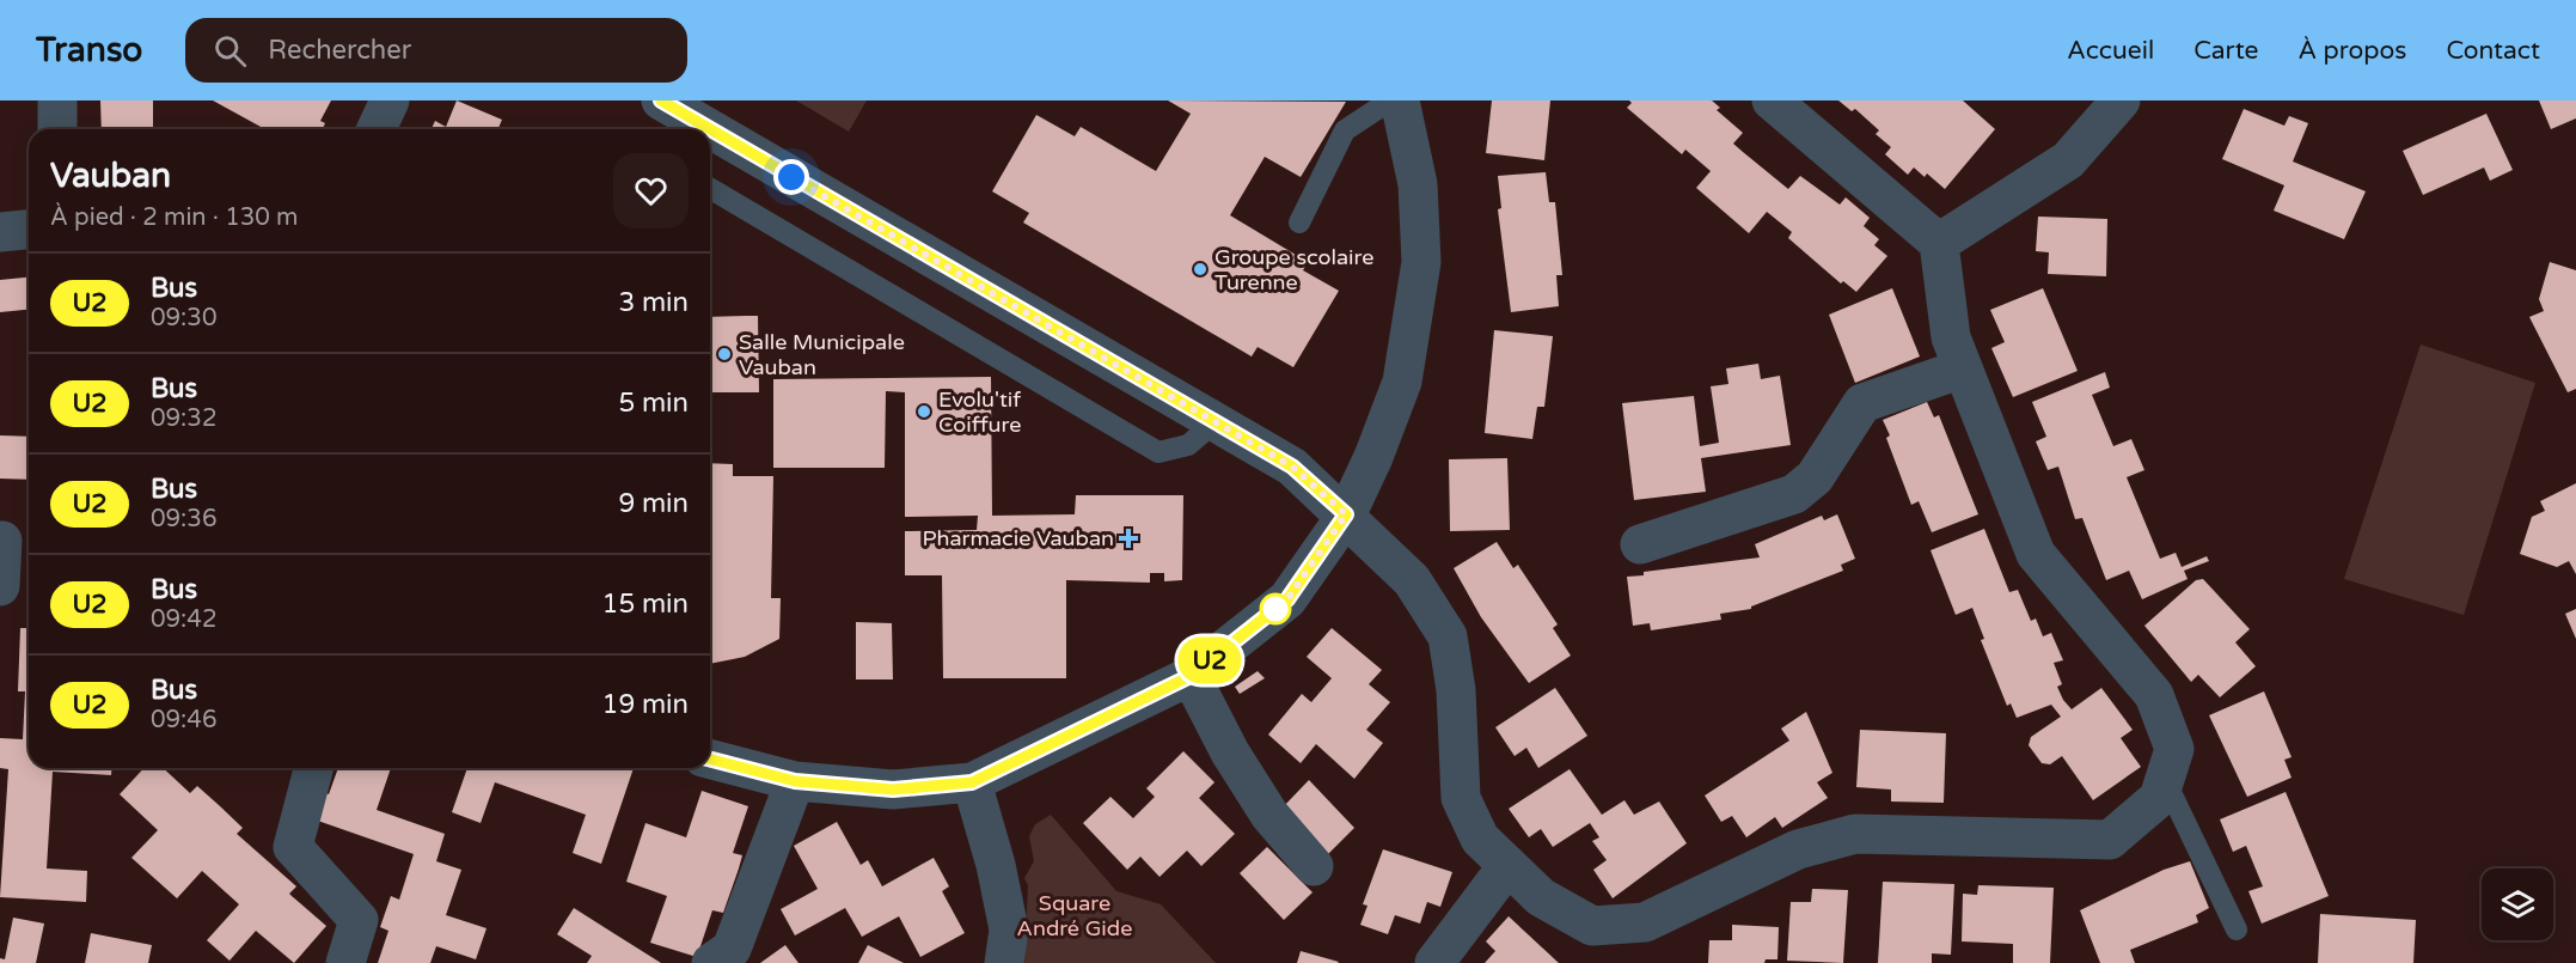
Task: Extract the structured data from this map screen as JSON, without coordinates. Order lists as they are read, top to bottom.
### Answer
{
  "parks": ["Square André Gide"],
  "places": {
    "other": ["Groupe scolaire Turenne", "Salle Municipale Vauban", "Evolu'tif Coiffure"],
    "health": ["Pharmacie Vauban"]
  },
  "lines": ["bus line U2"],
  "page": {
    "header": "Transo",
    "search": "Rechercher",
    "nav": [
      "Accueil",
      "Carte",
      "À propos",
      "Contact"
    ],
    "on_map": "U2",
    "heading": ["Vauban", "À pied · 2 min · 130 m"],
    "list": [
      {
        "mark": "U2",
        "name": "Bus",
        "note": "09:30",
        "value": "3 min"
      },
      {
        "mark": "U2",
        "name": "Bus",
        "note": "09:32",
        "value": "5 min"
      },
      {
        "mark": "U2",
        "name": "Bus",
        "note": "09:36",
        "value": "9 min"
      },
      {
        "mark": "U2",
        "name": "Bus",
        "note": "09:42",
        "value": "15 min"
      },
      {
        "mark": "U2",
        "name": "Bus",
        "note": "09:46",
        "value": "19 min"
      }
    ]
  }
}
